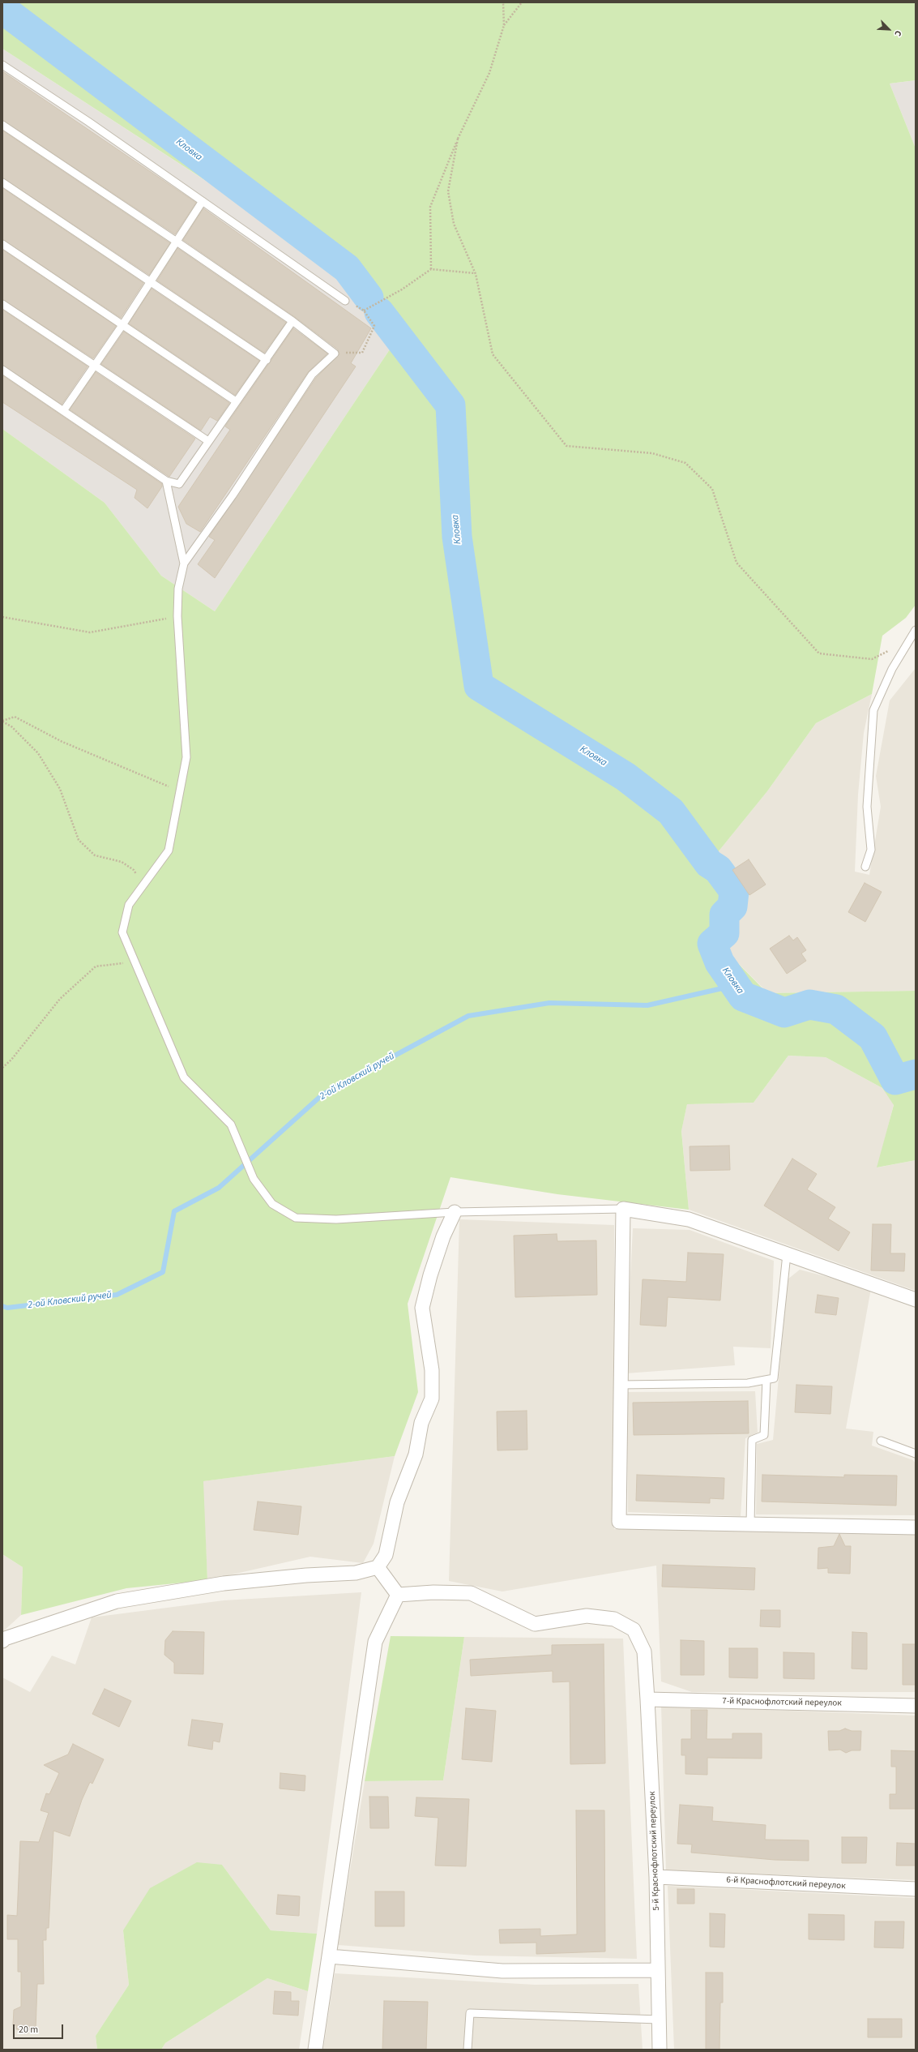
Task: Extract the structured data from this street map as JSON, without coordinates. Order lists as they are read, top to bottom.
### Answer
{
  "streets": {
    "street": ["7-й Краснофлотский переулок", "5-й Краснофлотский переулок", "6-й Краснофлотский переулок"]
  },
  "crossings": [
    ["7-й Краснофлотский переулок", "5-й Краснофлотский переулок"],
    ["5-й Краснофлотский переулок", "6-й Краснофлотский переулок"]
  ],
  "water": ["Кловка", "2-ой Кловский ручей"],
  "scale_bar": "20 m",
  "north": "bottom right"
}
